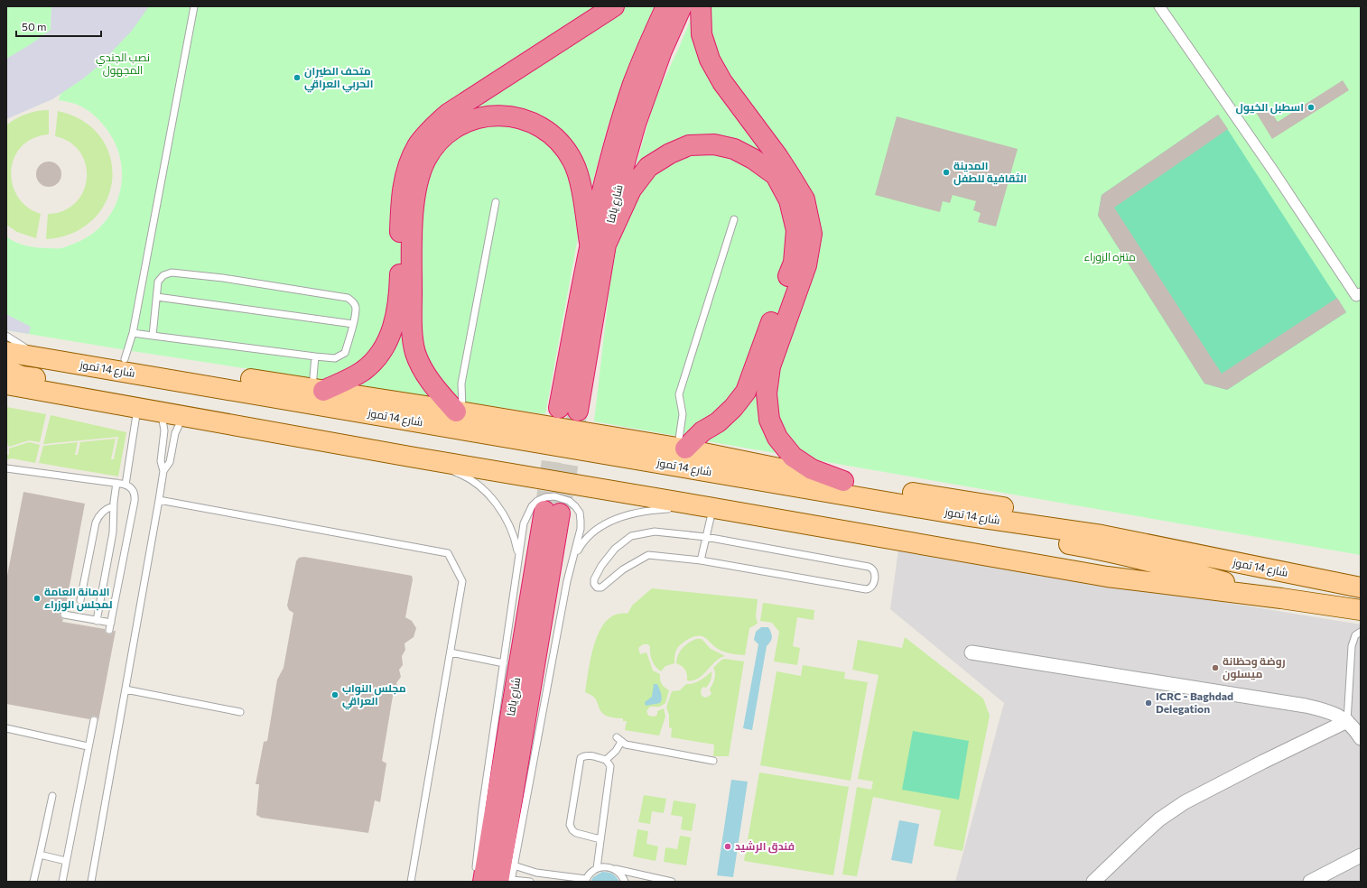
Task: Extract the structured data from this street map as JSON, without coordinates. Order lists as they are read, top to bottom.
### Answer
{
  "streets": {
    "highway": ["شارع يافا"],
    "main road": ["شارع 14 تموز"]
  },
  "parks": ["نصب الجندي المجهول", "متنزه الزوراء"],
  "places": [
    "متحف الطيران الحربي العراقي",
    "اسطبل الخيول",
    "المدينة الثقافية للطفل",
    "الامانة العامة لمجلس الوزراء",
    "روضة وحظانة ميسلون",
    "مجلس النواب العراقي",
    "ICRC - Baghdad Delegation",
    "فندق الرشيد"
  ],
  "scale_bar": "50 m"
}
